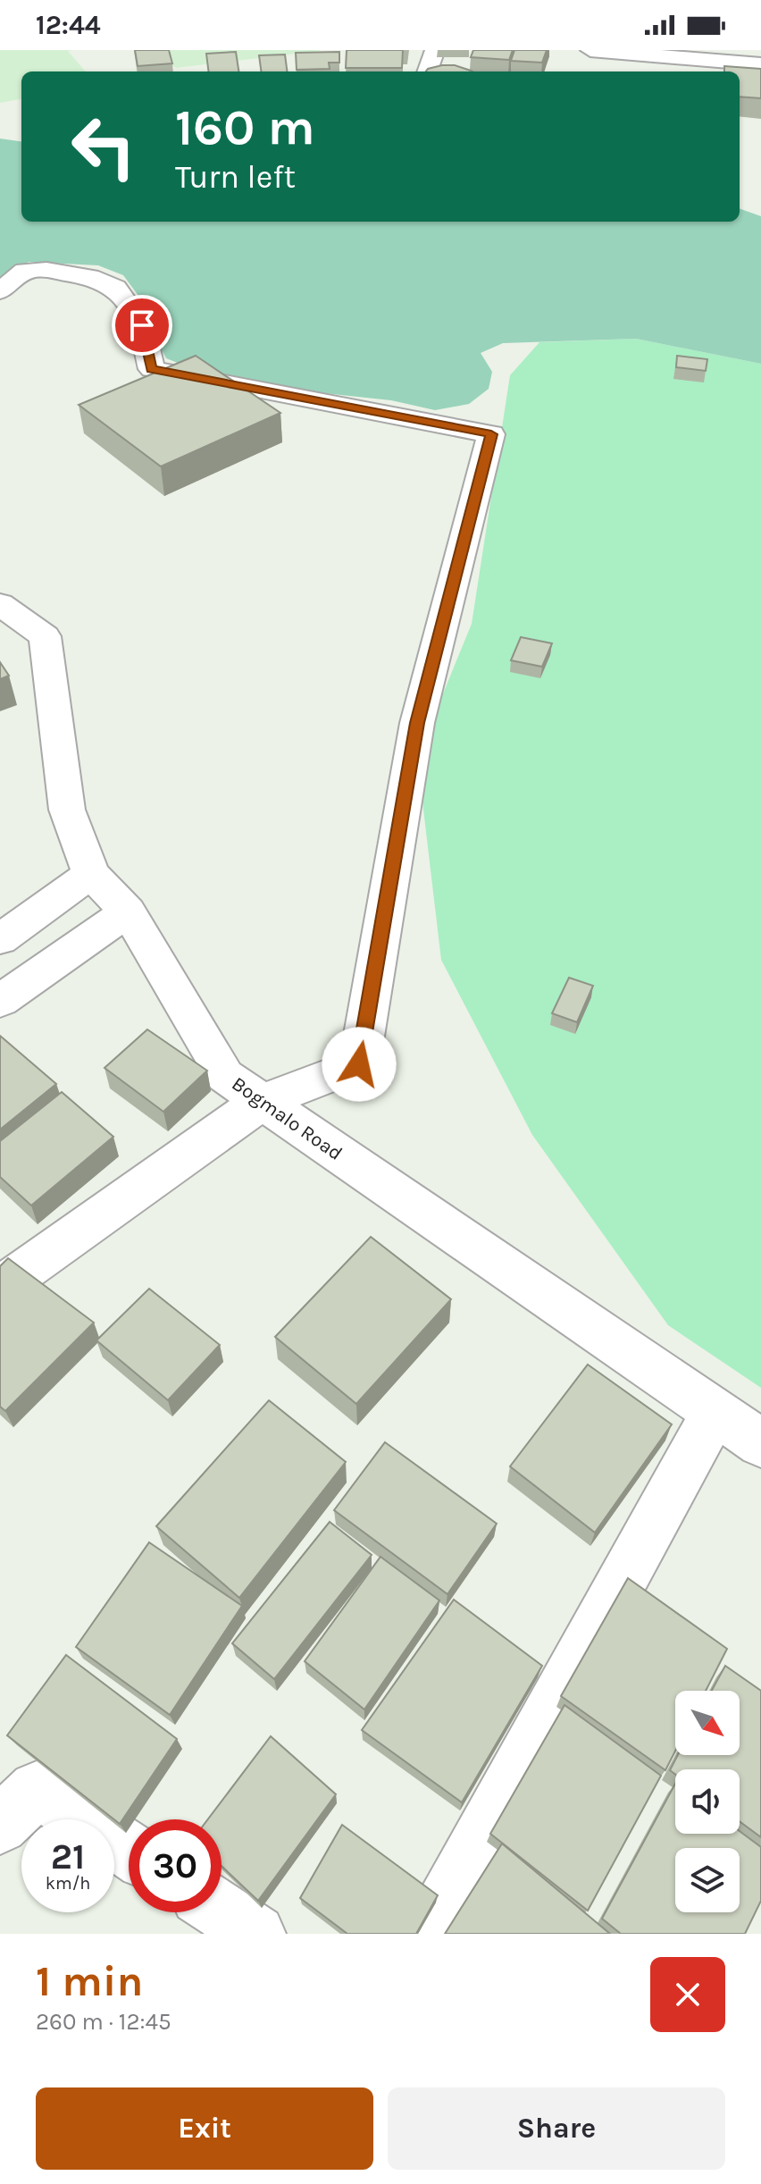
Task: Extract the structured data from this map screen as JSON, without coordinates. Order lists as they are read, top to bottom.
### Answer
{
  "streets": {
    "street": ["Bogmalo Road"]
  },
  "north": "bottom right",
  "page": {
    "status": "12:44",
    "turn": ["160 m", "Turn left"],
    "speed": "21 km/h",
    "limit": "30",
    "heading": ["1 min", "260 m · 12:45"],
    "buttons": ["Exit", "Share"]
  }
}
